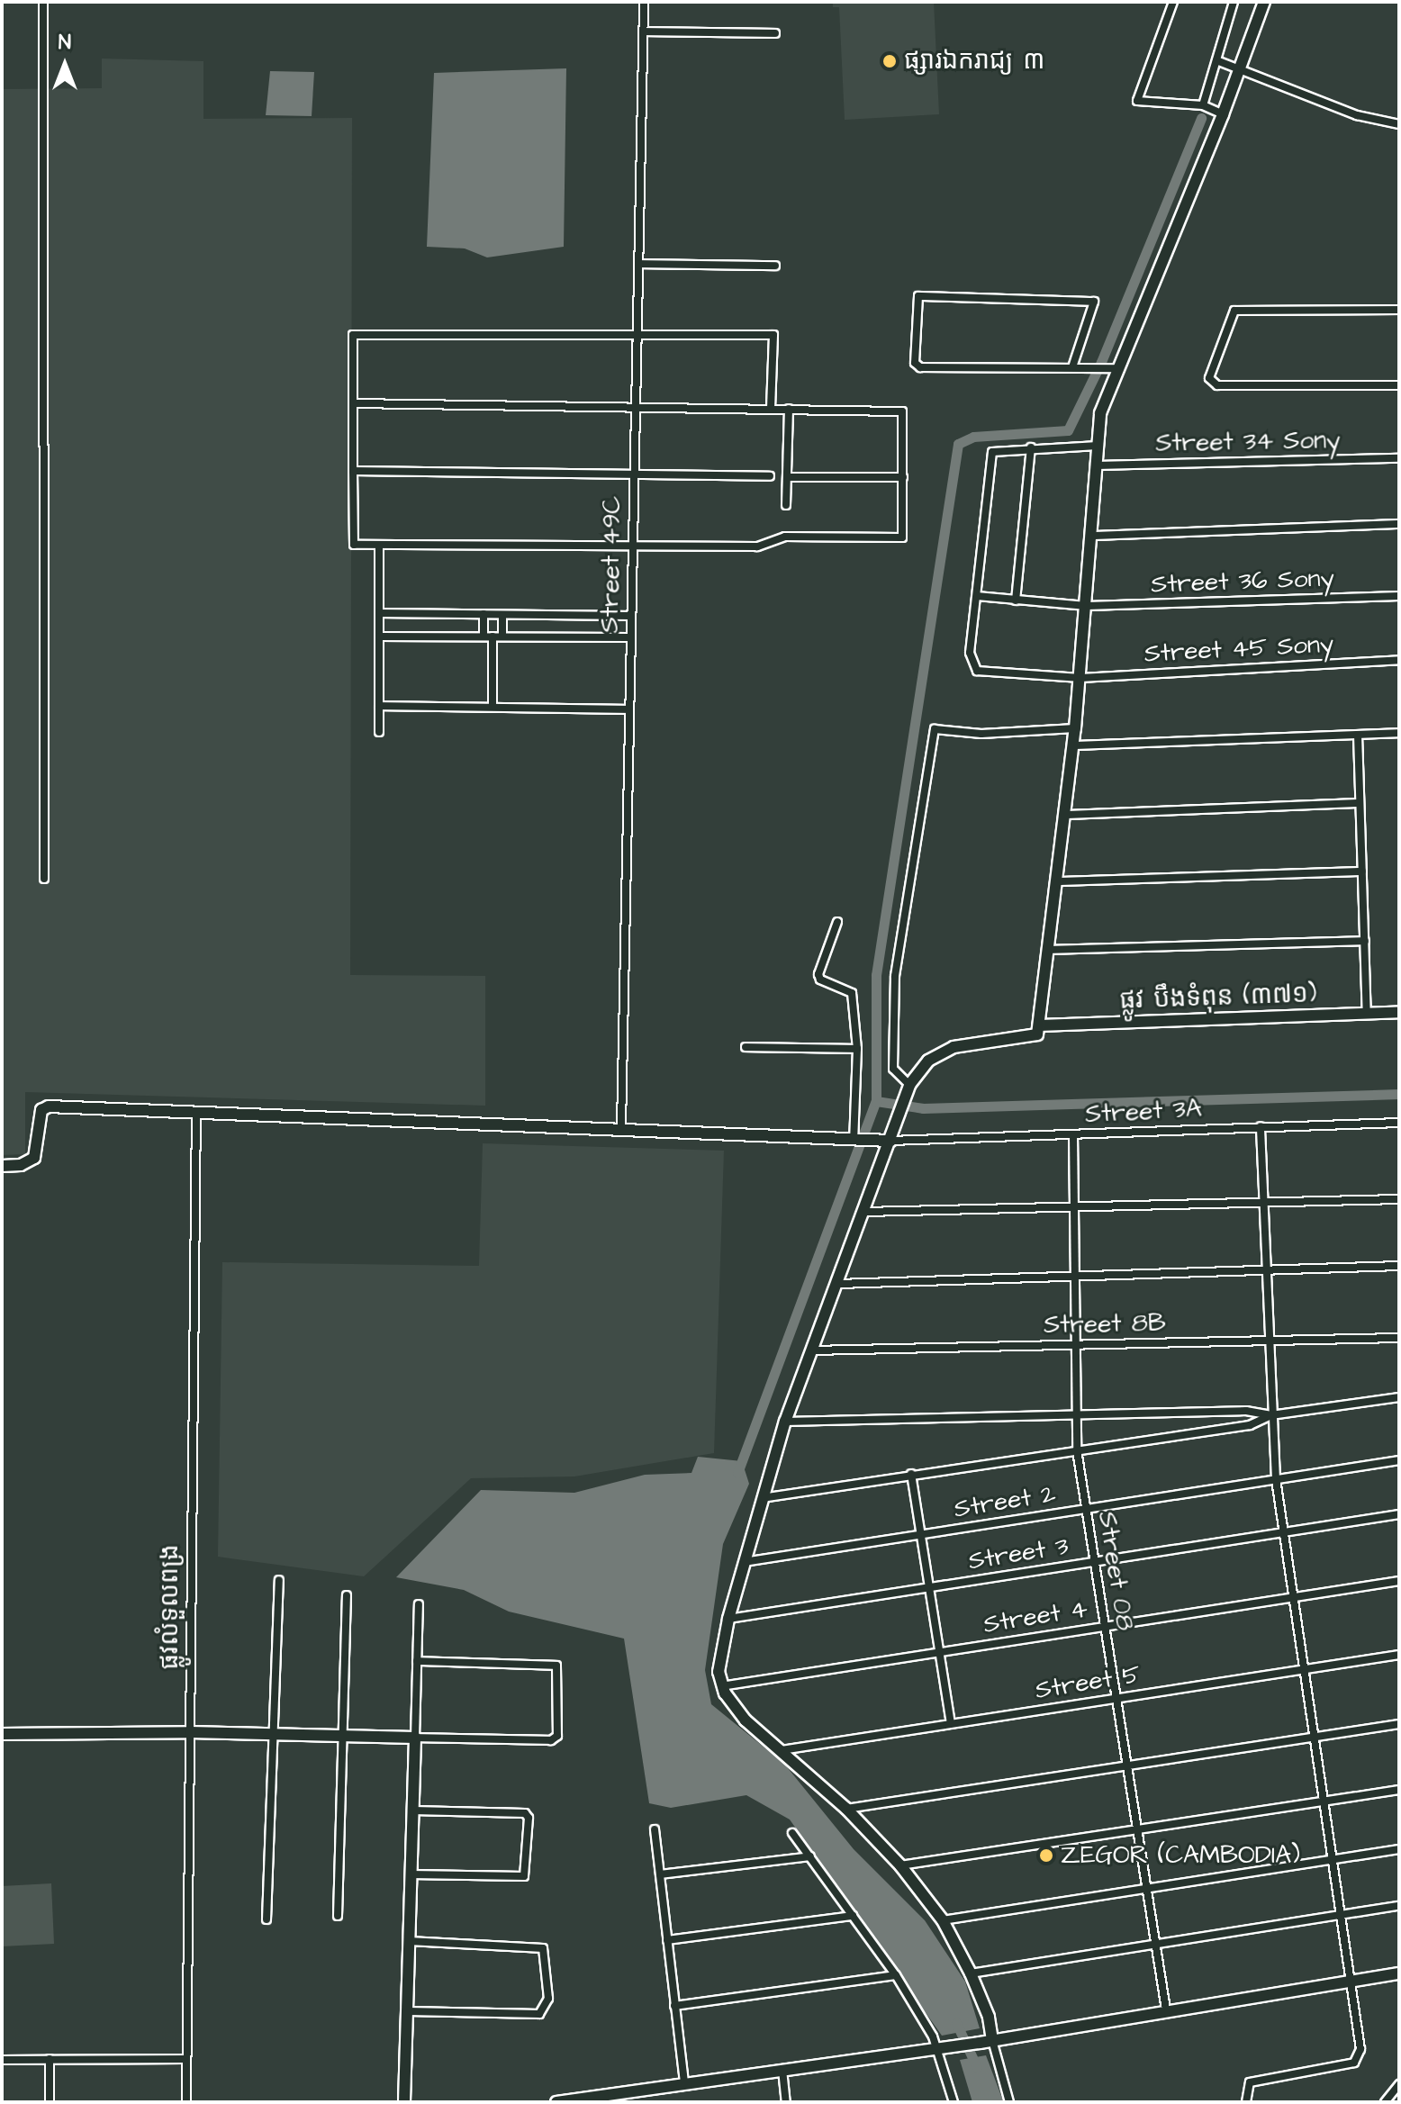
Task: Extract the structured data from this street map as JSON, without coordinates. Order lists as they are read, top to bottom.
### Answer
{
  "streets": {
    "street": [
      "Street 34 Sony",
      "Street 49C",
      "Street 36 Sony",
      "Street 45 Sony",
      "ផ្លូវ បឹងទំពុន (៣៧១)",
      "Street 3A",
      "Street 8B",
      "Street 2",
      "Street 3",
      "Street 08",
      "ផ្លូវលំទួលពង្រ",
      "Street 4",
      "Street 5"
    ]
  },
  "crossings": [
    ["Street 36 Sony", "Street 45 Sony"],
    ["Street 3A", "Street 08"],
    ["Street 8B", "Street 08"],
    ["Street 2", "Street 08"],
    ["Street 3", "Street 08"],
    ["Street 08", "Street 4"],
    ["Street 08", "Street 5"]
  ],
  "places": ["ផ្សារឯករាជ្យ ៣", "ZEGOR (CAMBODIA)"],
  "north": "top"
}
